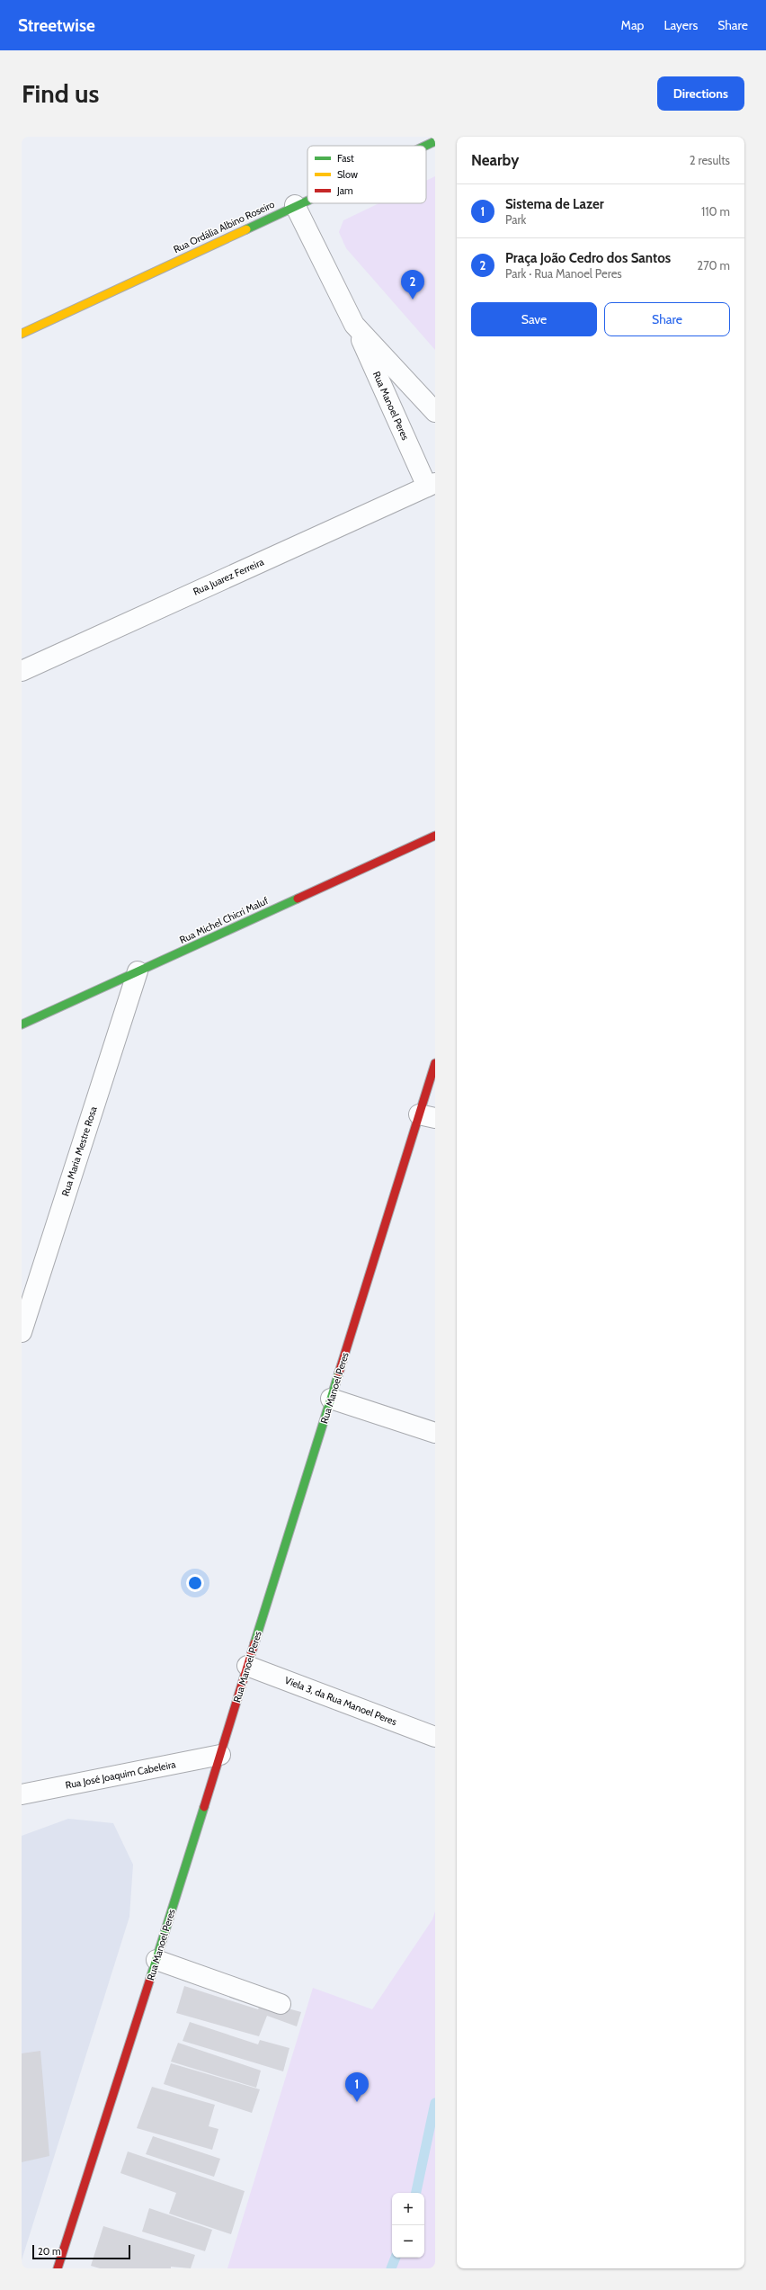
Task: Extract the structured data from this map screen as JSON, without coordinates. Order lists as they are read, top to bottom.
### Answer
{
  "streets": {
    "street": [
      "Rua Ordália Albino Roseiro",
      "Rua Manoel Peres",
      "Rua Juarez Ferreira",
      "Rua Michel Chicri Maluf",
      "Rua Maria Mestre Rosa",
      "Viela 3, da Rua Manoel Peres",
      "Rua José Joaquim Cabeleira"
    ]
  },
  "crossings": [
    ["Rua Ordália Albino Roseiro", "Rua Manoel Peres"],
    ["Rua Manoel Peres", "Rua Juarez Ferreira"],
    ["Rua Manoel Peres", "Viela 3, da Rua Manoel Peres"],
    ["Rua Manoel Peres", "Rua José Joaquim Cabeleira"],
    ["Rua Michel Chicri Maluf", "Rua Maria Mestre Rosa"]
  ],
  "legend": ["Fast", "Slow", "Jam"],
  "scale_bar": "20 m",
  "page": {
    "header": "Streetwise",
    "nav": ["Map", "Layers", "Share"],
    "buttons": [
      "Directions",
      ["Save", "Share"]
    ],
    "title": "Find us",
    "heading": ["Nearby", "2 results"],
    "list": [
      {
        "mark": "1",
        "name": "Sistema de Lazer",
        "note": "Park",
        "value": "110 m"
      },
      {
        "mark": "2",
        "name": "Praça João Cedro dos Santos",
        "note": "Park · Rua Manoel Peres",
        "value": "270 m"
      }
    ],
    "pins": ["2", "1"],
    "map_buttons": ["+", "−"],
    "scale": "20 m"
  }
}
